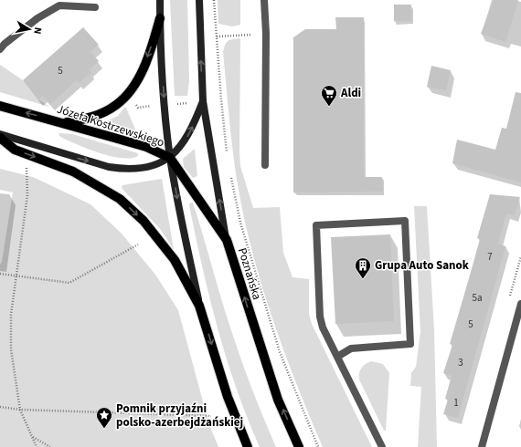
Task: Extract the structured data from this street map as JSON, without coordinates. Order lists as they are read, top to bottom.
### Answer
{
  "streets": {
    "main road": ["Józefa Kostrzewskiego", "Poznańska"]
  },
  "crossings": [
    ["Józefa Kostrzewskiego", "Poznańska"]
  ],
  "places": {
    "supermarket": ["Aldi"],
    "building": ["Grupa Auto Sanok"],
    "place": ["Pomnik przyjaźni polsko-azerbejdżańskiej"]
  },
  "house_numbers": [
    "5",
    "7",
    "5a",
    "5",
    "3",
    "1"
  ],
  "north": "right"
}
